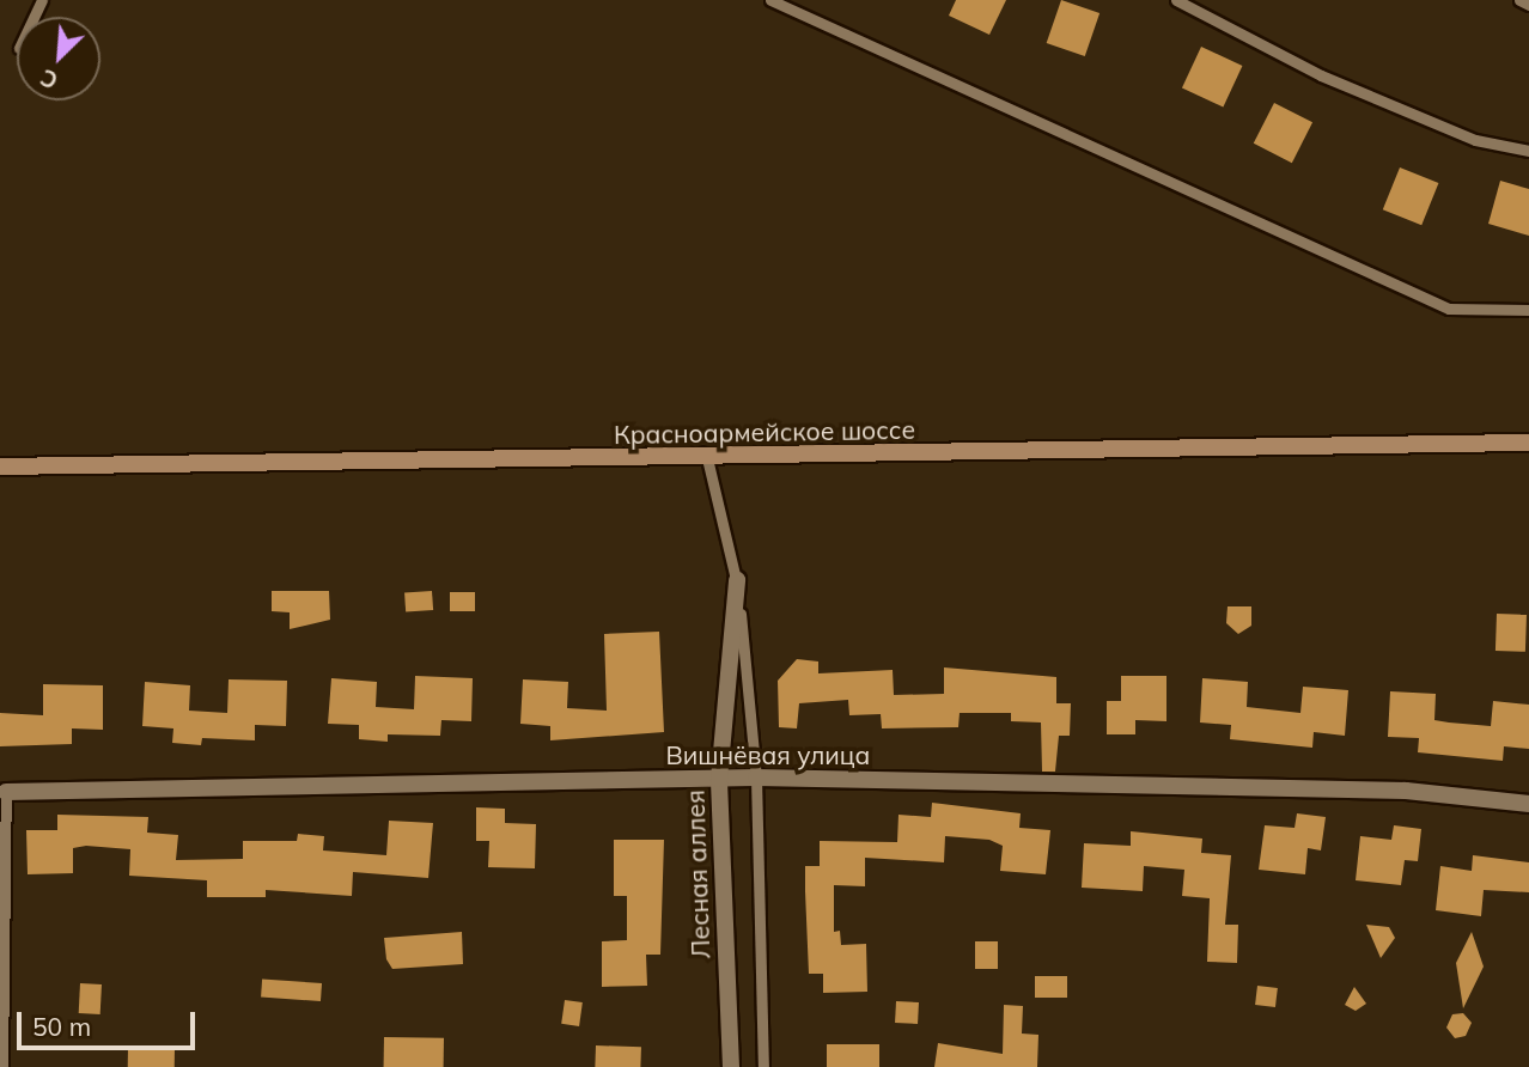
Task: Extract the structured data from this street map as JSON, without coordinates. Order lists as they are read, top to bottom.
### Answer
{
  "streets": {
    "main road": ["Красноармейское шоссе"],
    "street": ["Вишнёвая улица", "Лесная аллея"]
  },
  "crossings": [
    ["Вишнёвая улица", "Лесная аллея"]
  ],
  "scale_bar": "50 m",
  "north": "bottom left"
}
